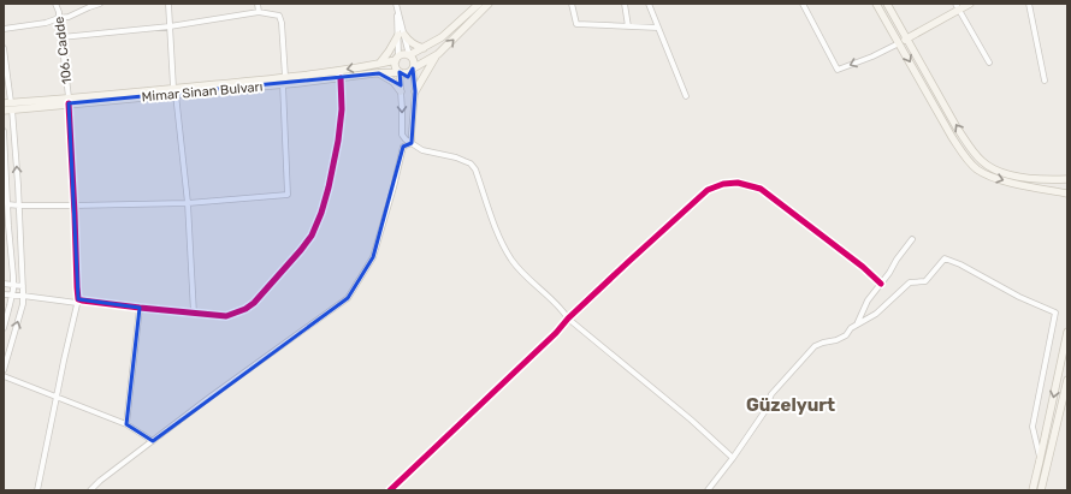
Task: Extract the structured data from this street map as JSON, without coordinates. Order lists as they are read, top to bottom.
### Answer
{
  "streets": {
    "main road": ["Mimar Sinan Bulvarı"],
    "street": ["106. Cadde"]
  },
  "crossings": [
    ["106. Cadde", "Mimar Sinan Bulvarı"]
  ],
  "districts": ["Güzelyurt"]
}
